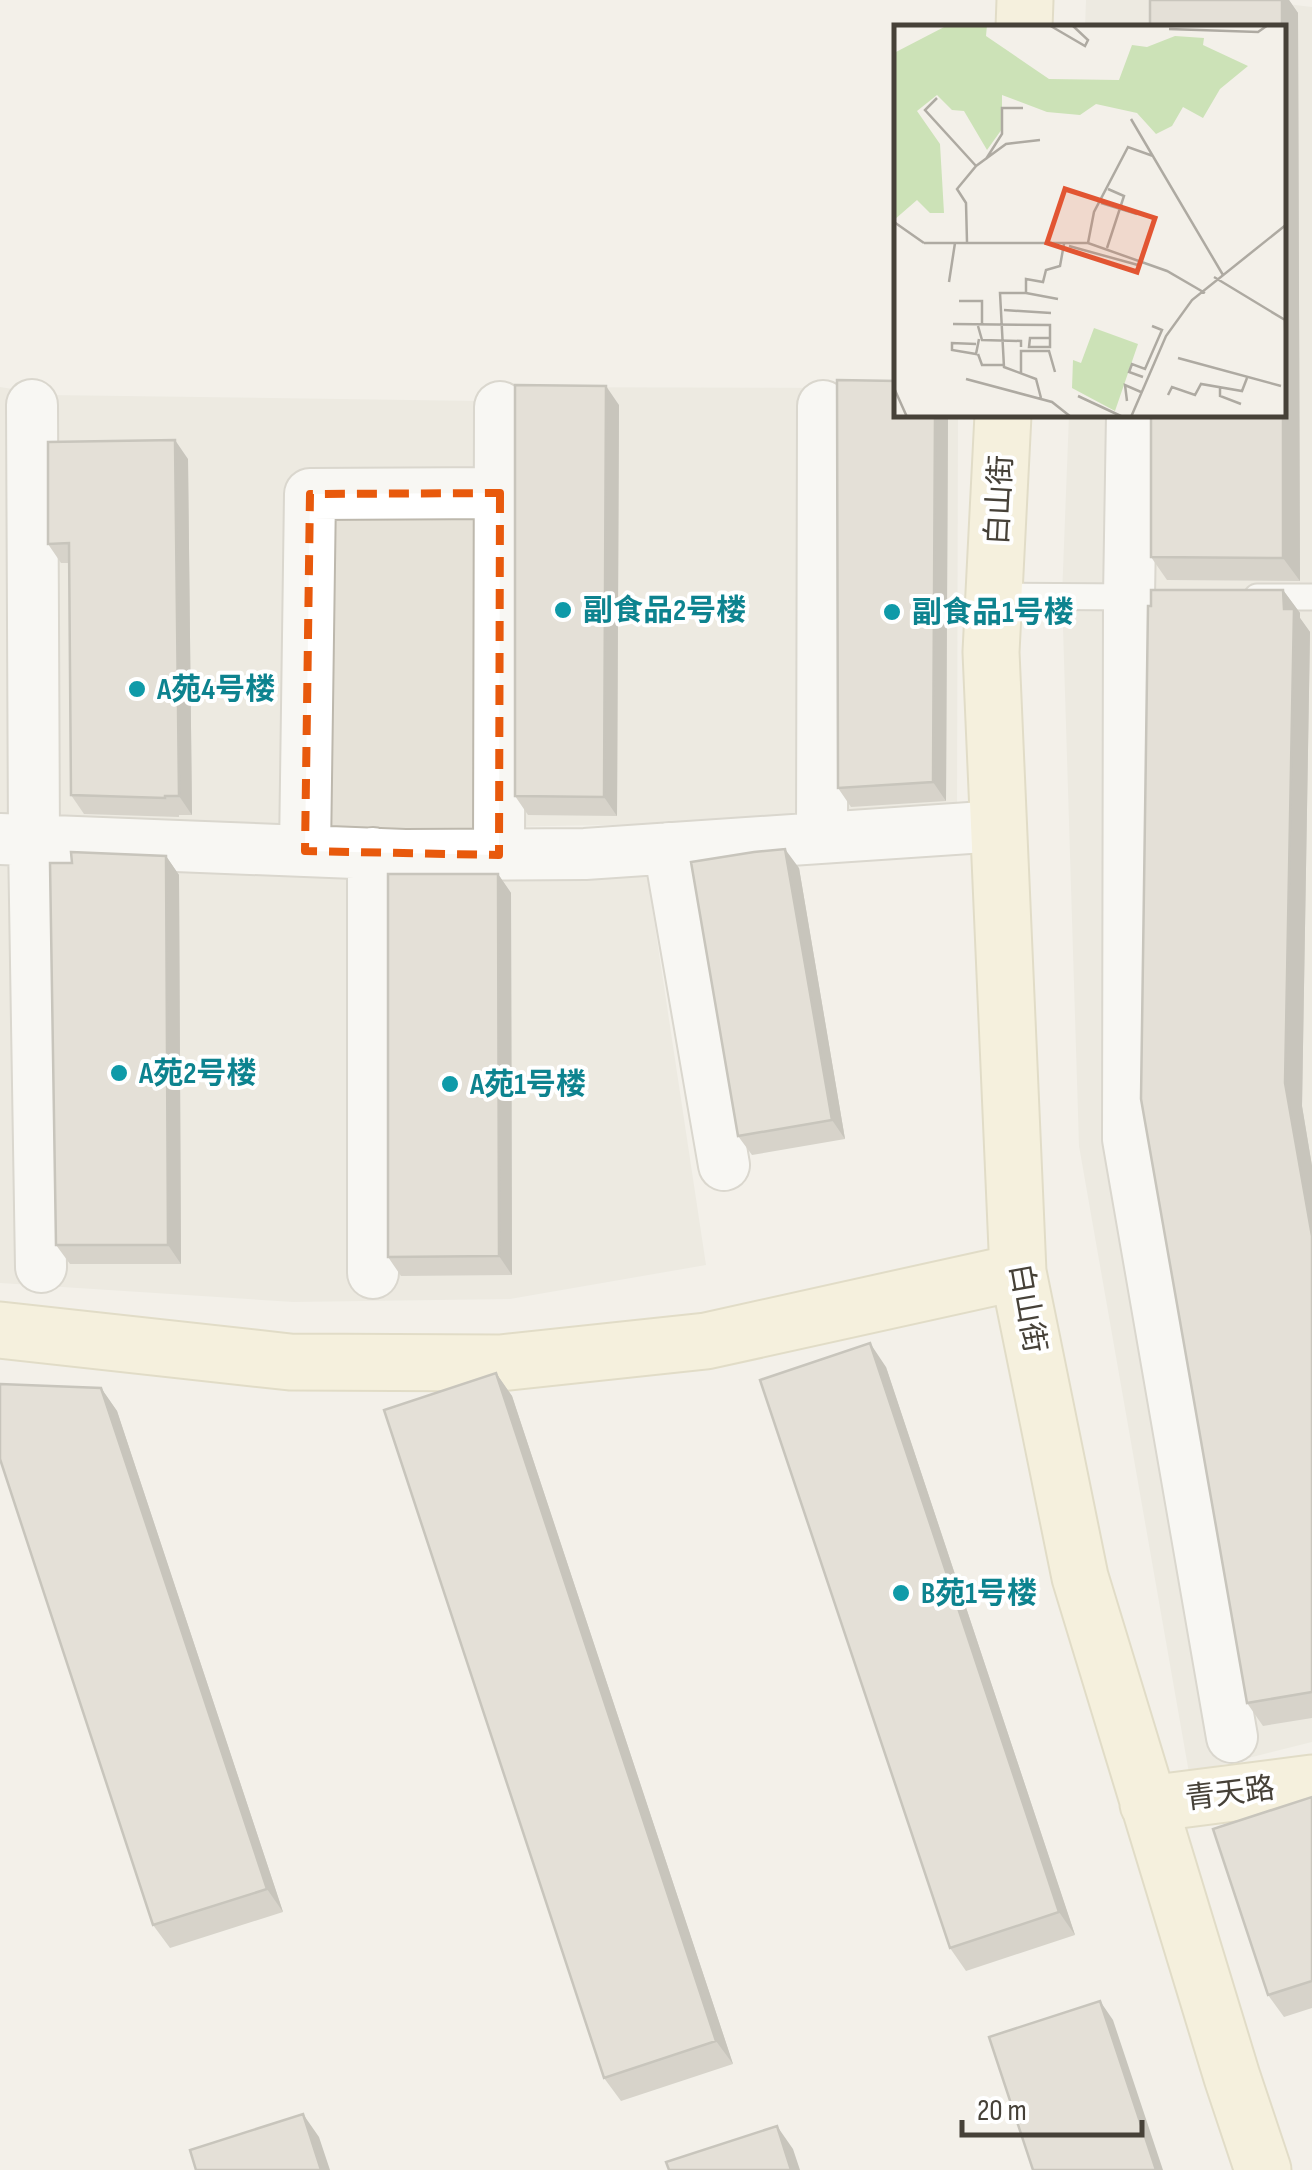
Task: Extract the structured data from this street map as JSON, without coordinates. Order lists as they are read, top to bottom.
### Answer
{
  "streets": {
    "main road": ["白山街", "青天路"]
  },
  "crossings": [
    ["白山街", "青天路"]
  ],
  "places": [
    "副食品2号楼",
    "副食品1号楼",
    "A苑4号楼",
    "A苑2号楼",
    "A苑1号楼",
    "B苑1号楼"
  ],
  "scale_bar": "20 m"
}
